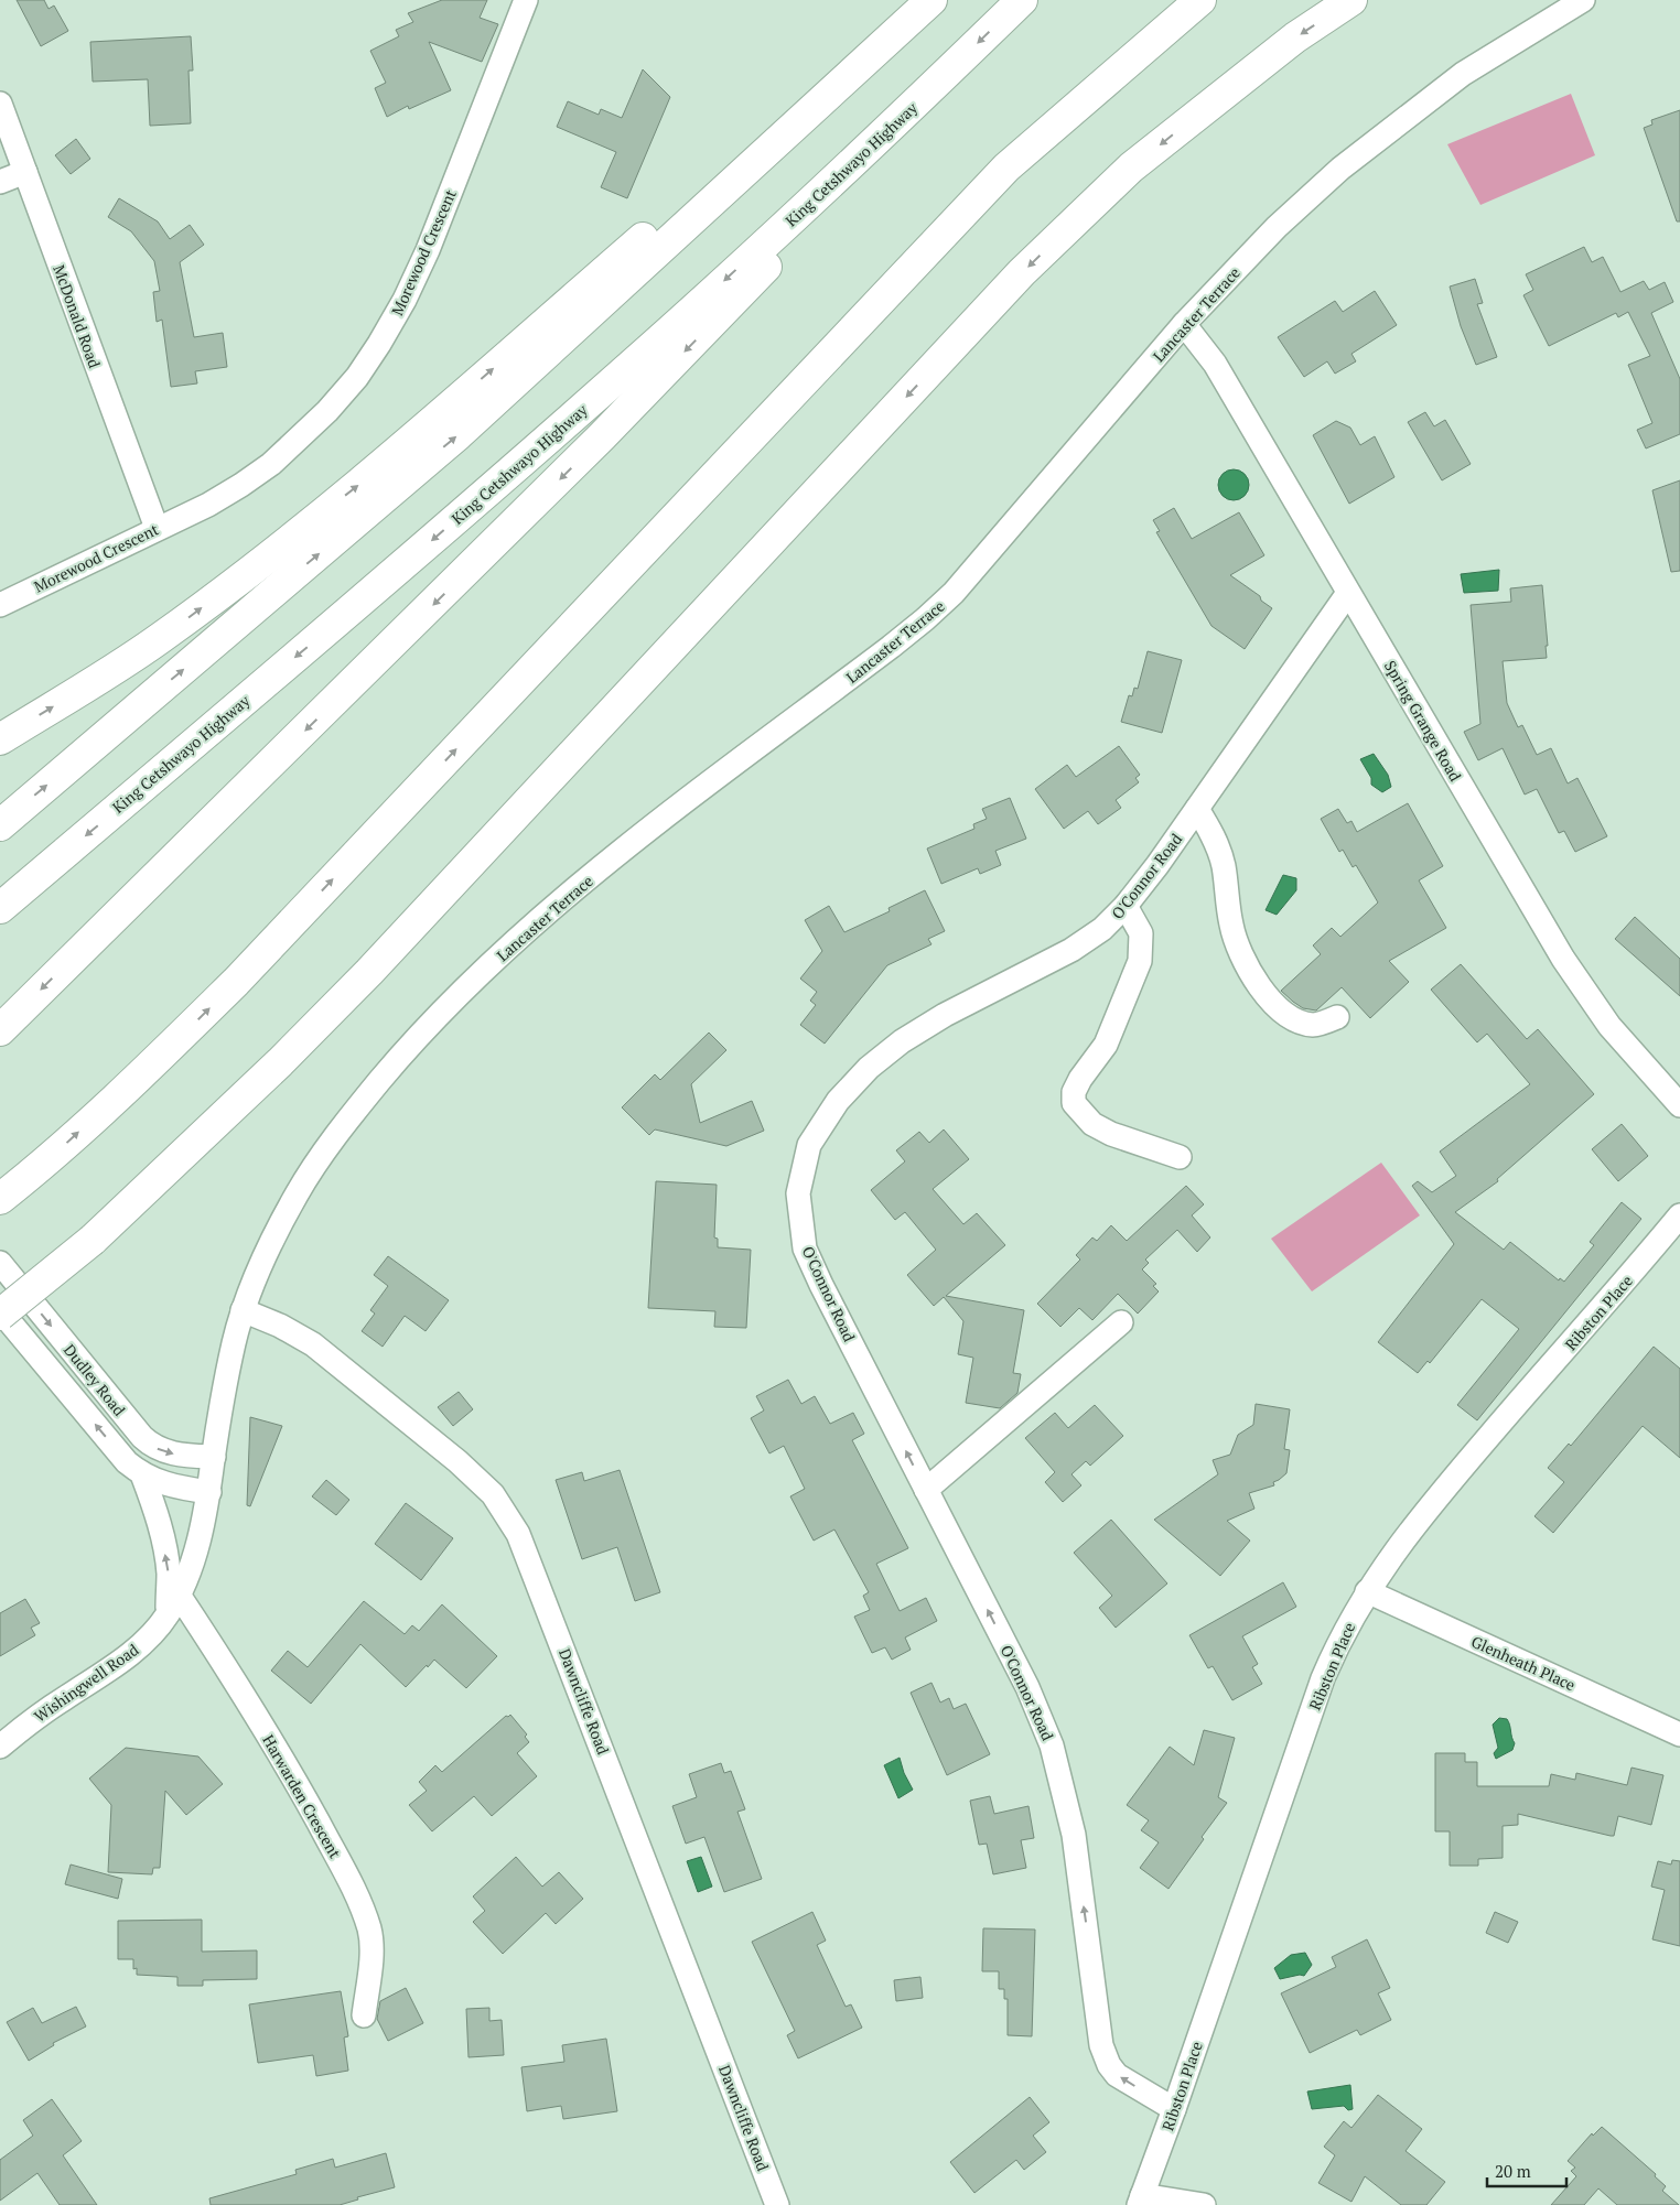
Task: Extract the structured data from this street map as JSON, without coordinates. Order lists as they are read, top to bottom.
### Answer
{
  "streets": {
    "highway": ["King Cetshwayo Highway"],
    "street": [
      "Morewood Crescent",
      "Lancaster Terrace",
      "McDonald Road",
      "Spring Grange Road",
      "O'Connor Road",
      "Ribston Place",
      "Dudley Road",
      "Glenheath Place",
      "Wishingwell Road",
      "Dawncliffe Road",
      "Harwarden Crescent"
    ]
  },
  "crossings": [
    ["Morewood Crescent", "McDonald Road"],
    ["Lancaster Terrace", "Spring Grange Road"],
    ["Lancaster Terrace", "Dawncliffe Road"],
    ["Spring Grange Road", "O'Connor Road"],
    ["O'Connor Road", "Ribston Place"],
    ["Ribston Place", "Glenheath Place"],
    ["Dudley Road", "Wishingwell Road"],
    ["Wishingwell Road", "Harwarden Crescent"]
  ],
  "one_way": ["O'Connor Road"],
  "scale_bar": "20 m"
}
